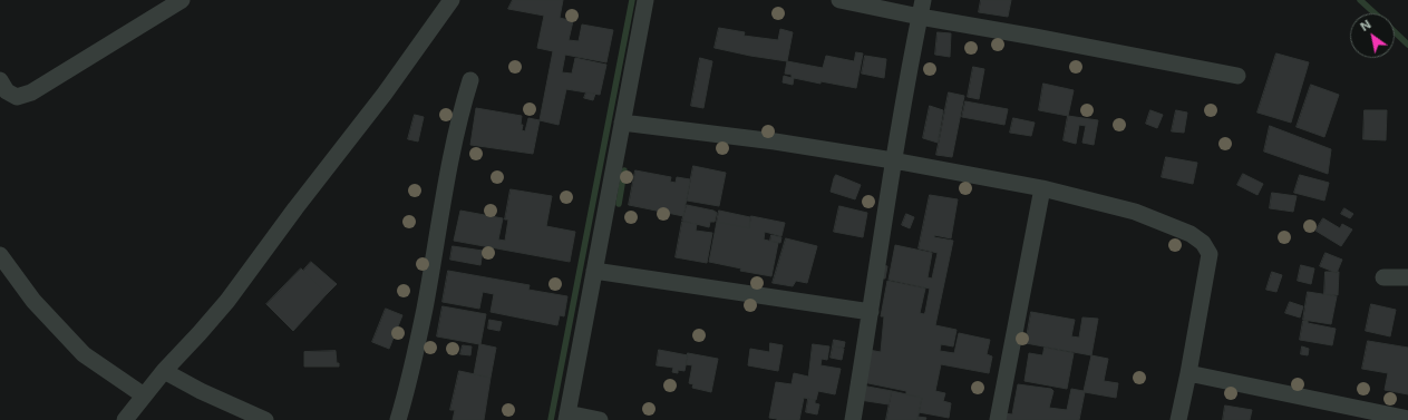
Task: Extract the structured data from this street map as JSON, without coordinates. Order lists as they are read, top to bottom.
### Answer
{
  "north": "top left"
}
